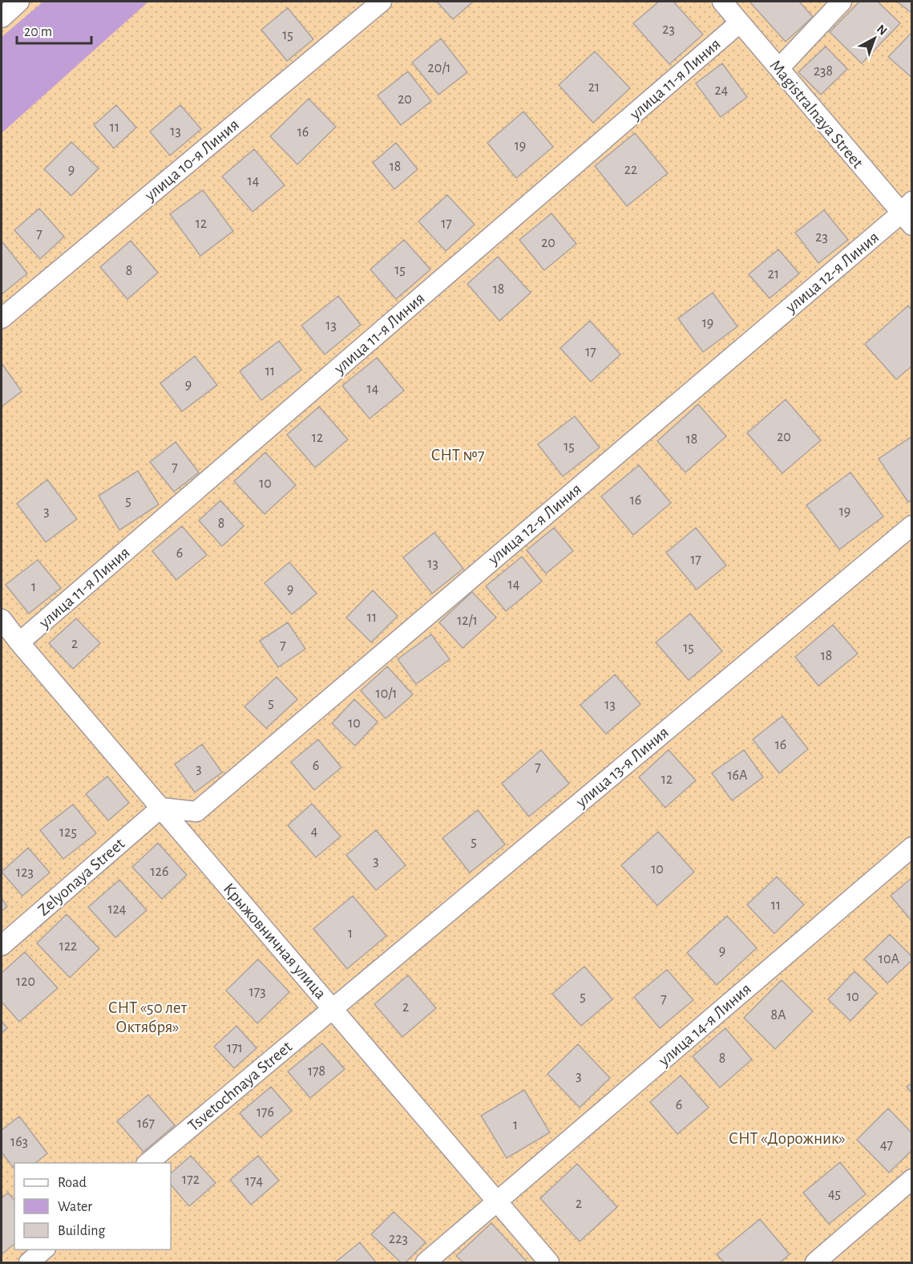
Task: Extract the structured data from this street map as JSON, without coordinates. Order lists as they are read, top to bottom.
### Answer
{
  "streets": {
    "street": [
      "улица 11-я Линия",
      "Magistralnaya Street",
      "улица 10-я Линия",
      "улица 12-я Линия",
      "улица 13-я Линия",
      "Zelyonaya Street",
      "Крыжовничная улица",
      "улица 14-я Линия",
      "Tsvetochnaya Street"
    ]
  },
  "crossings": [
    ["улица 11-я Линия", "Magistralnaya Street"],
    ["улица 11-я Линия", "Крыжовничная улица"],
    ["Magistralnaya Street", "улица 12-я Линия"],
    ["улица 12-я Линия", "Zelyonaya Street"],
    ["улица 12-я Линия", "Крыжовничная улица"],
    ["улица 13-я Линия", "Крыжовничная улица"],
    ["улица 13-я Линия", "Tsvetochnaya Street"],
    ["Zelyonaya Street", "Крыжовничная улица"],
    ["Крыжовничная улица", "улица 14-я Линия"],
    ["Крыжовничная улица", "Tsvetochnaya Street"]
  ],
  "parks": ["СНТ №7", "СНТ «50 лет Октября»", "СНТ «Дорожник»"],
  "house_numbers": [
    "23",
    "15",
    "20/1",
    "238",
    "21",
    "24",
    "20",
    "11",
    "13",
    "16",
    "19",
    "18",
    "9",
    "22",
    "14",
    "12",
    "17",
    "7",
    "23",
    "20",
    "15",
    "8",
    "21",
    "18",
    "19",
    "13",
    "17",
    "11",
    "9",
    "14",
    "20",
    "12",
    "18",
    "15",
    "7",
    "10",
    "16",
    "5",
    "3",
    "19",
    "8",
    "6",
    "17",
    "13",
    "14",
    "1",
    "9",
    "11",
    "12/1",
    "2",
    "7",
    "15",
    "18",
    "10/1",
    "5",
    "13",
    "10",
    "16",
    "6",
    "7",
    "3",
    "16А",
    "12",
    "4",
    "125",
    "5",
    "3",
    "10",
    "126",
    "123",
    "11",
    "124",
    "1",
    "122",
    "9",
    "10А",
    "120",
    "173",
    "5",
    "10",
    "7",
    "2",
    "8А",
    "171",
    "8",
    "178",
    "3",
    "6",
    "176",
    "167",
    "1",
    "163",
    "47",
    "172",
    "174",
    "45",
    "2",
    "223"
  ],
  "legend": ["Road", "Water", "Building"],
  "scale_bar": "20 m",
  "north": "top right"
}
